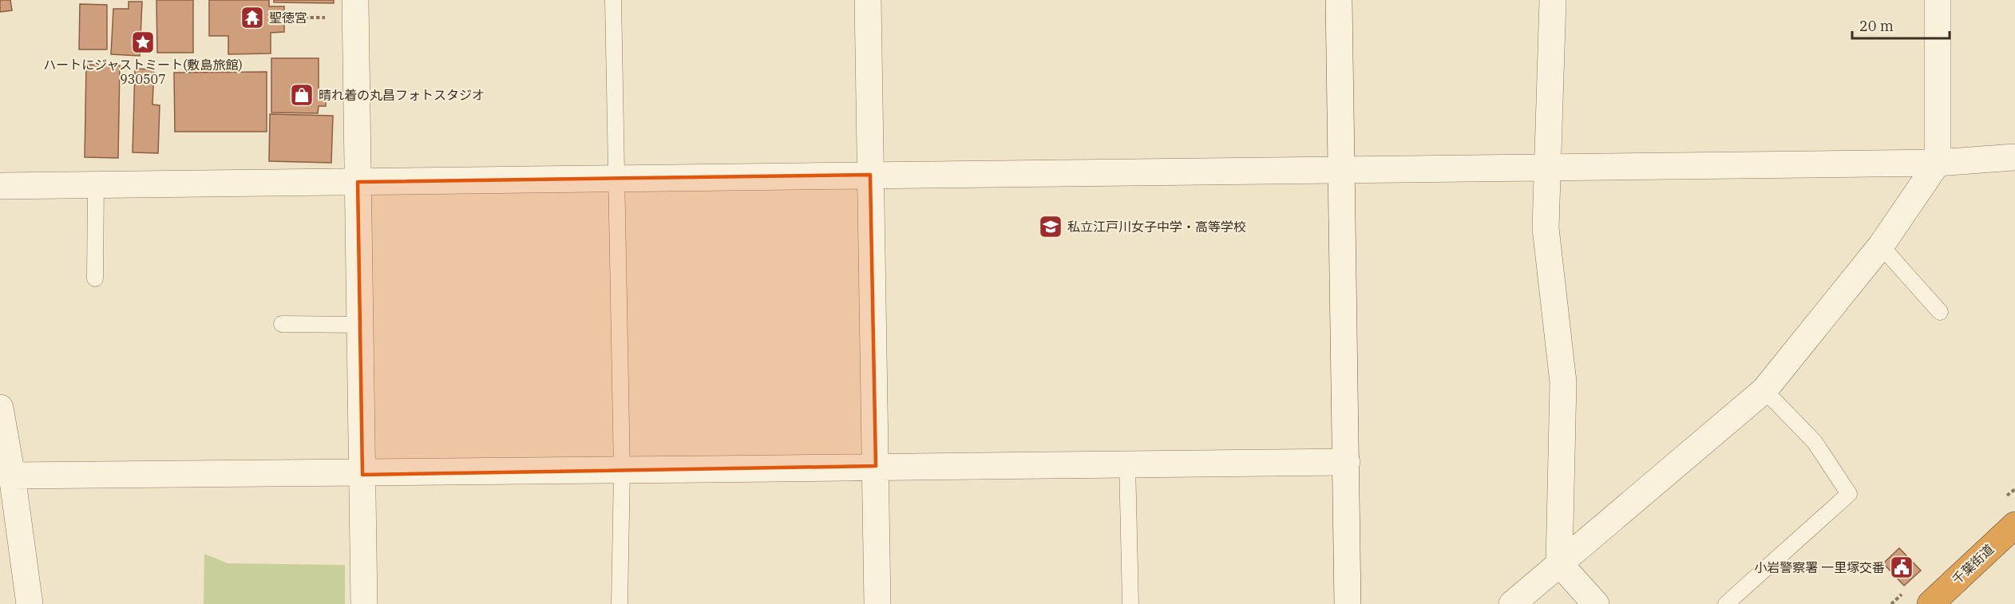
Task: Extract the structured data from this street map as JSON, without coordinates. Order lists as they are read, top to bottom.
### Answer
{
  "streets": {
    "highway": ["千葉街道"]
  },
  "places": {
    "temple": ["聖徳宮"],
    "place": ["ハートにジャストミート(敷島旅館) 930507"],
    "shop": ["晴れ着の丸昌フォトスタジオ"],
    "school or university": ["私立江戸川女子中学・高等学校"],
    "public building": ["小岩警察署 一里塚交番"]
  },
  "scale_bar": "20 m"
}
